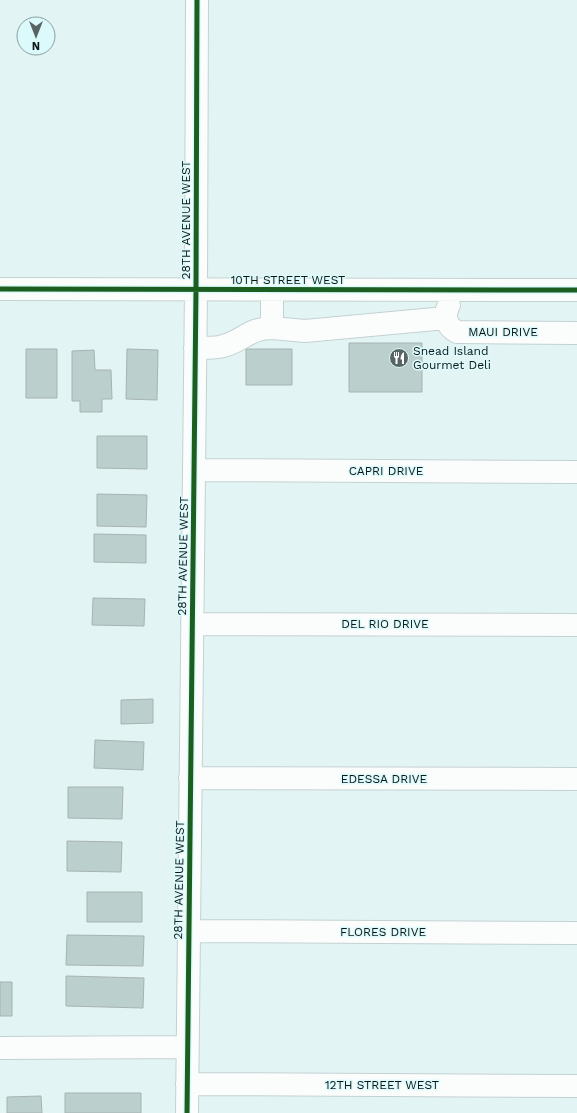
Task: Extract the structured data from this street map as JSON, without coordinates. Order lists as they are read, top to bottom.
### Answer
{
  "streets": {
    "street": [
      "28TH AVENUE WEST",
      "10TH STREET WEST",
      "MAUI DRIVE",
      "CAPRI DRIVE",
      "DEL RIO DRIVE",
      "EDESSA DRIVE",
      "FLORES DRIVE",
      "12TH STREET WEST"
    ]
  },
  "crossings": [
    ["28TH AVENUE WEST", "10TH STREET WEST"],
    ["28TH AVENUE WEST", "CAPRI DRIVE"],
    ["28TH AVENUE WEST", "DEL RIO DRIVE"],
    ["28TH AVENUE WEST", "EDESSA DRIVE"],
    ["28TH AVENUE WEST", "FLORES DRIVE"],
    ["28TH AVENUE WEST", "12TH STREET WEST"]
  ],
  "places": {
    "restaurant": ["Snead Island Gourmet Deli"]
  },
  "north": "bottom"
}
